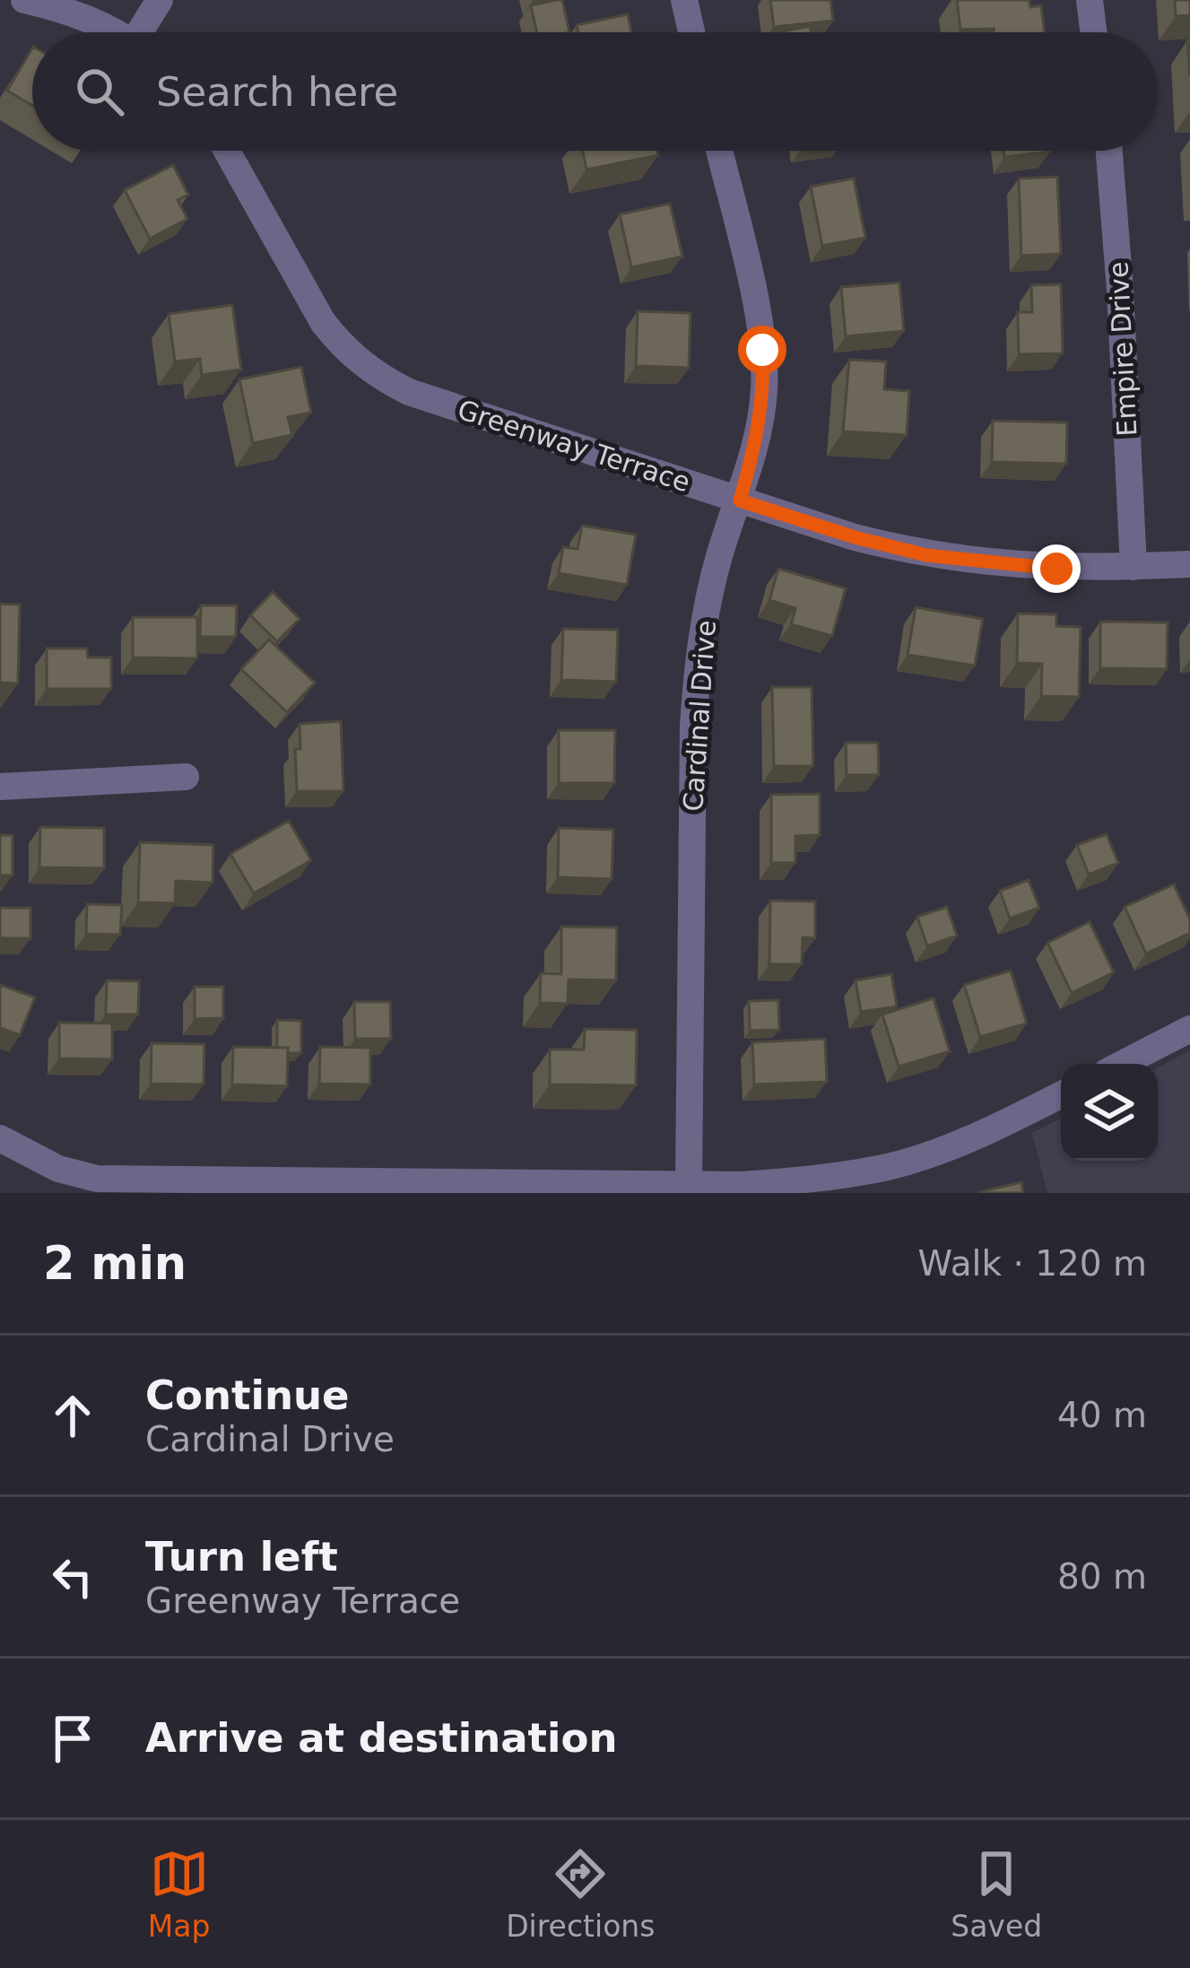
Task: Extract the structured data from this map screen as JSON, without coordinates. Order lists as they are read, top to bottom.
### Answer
{
  "streets": {
    "street": ["Empire Drive", "Greenway Terrace", "Cardinal Drive"]
  },
  "crossings": [
    ["Empire Drive", "Greenway Terrace"],
    ["Greenway Terrace", "Cardinal Drive"]
  ],
  "page": {
    "search": "Search here",
    "heading": ["2 min", "Walk · 120 m"],
    "list": [
      ["Continue", "Cardinal Drive", "40 m"],
      ["Turn left", "Greenway Terrace", "80 m"],
      "Arrive at destination"
    ],
    "nav": ["Map", "Directions", "Saved"]
  }
}
